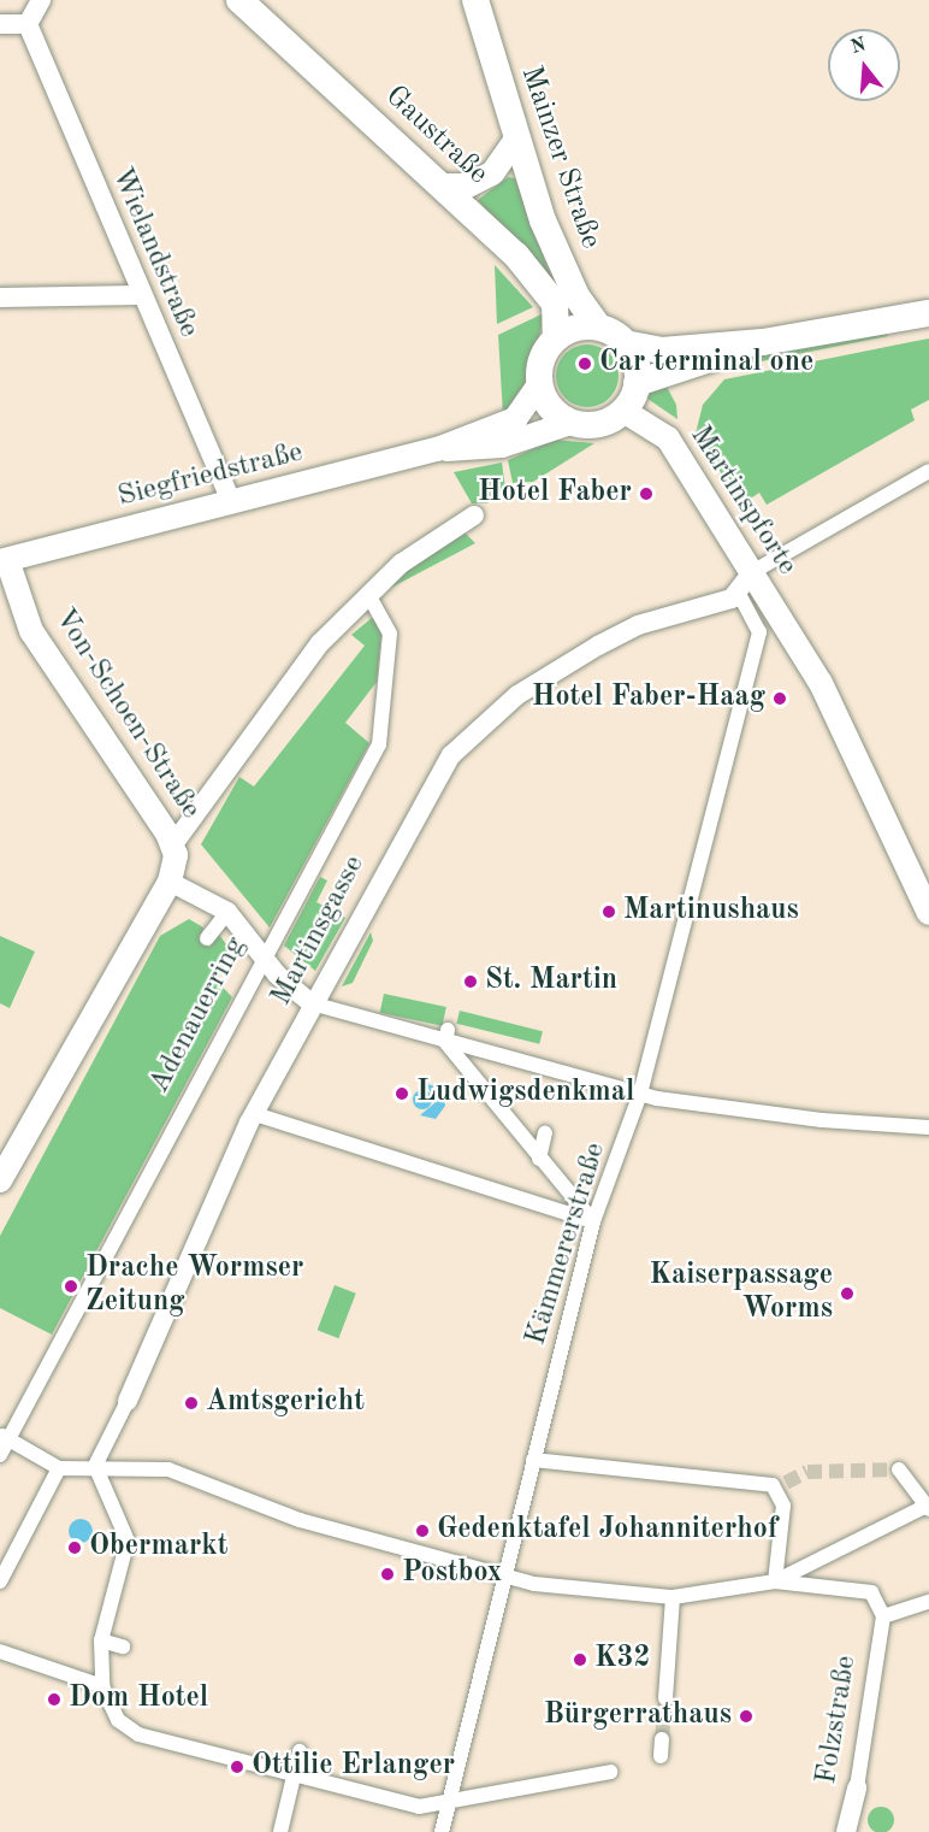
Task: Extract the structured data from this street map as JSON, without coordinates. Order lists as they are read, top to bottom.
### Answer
{
  "streets": {
    "main road": ["Gaustraße", "Mainzer Straße"],
    "street": [
      "Wielandstraße",
      "Siegfriedstraße",
      "Martinspforte",
      "Von-Schoen-Straße",
      "Martinsgasse",
      "Adenauerring",
      "Kämmererstraße",
      "Folzstraße"
    ]
  },
  "crossings": [
    ["Gaustraße", "Mainzer Straße"],
    ["Gaustraße", "Siegfriedstraße"],
    ["Gaustraße", "Martinspforte"],
    ["Mainzer Straße", "Siegfriedstraße"],
    ["Mainzer Straße", "Martinspforte"],
    ["Wielandstraße", "Siegfriedstraße"],
    ["Siegfriedstraße", "Martinspforte"],
    ["Siegfriedstraße", "Von-Schoen-Straße"],
    ["Martinsgasse", "Kämmererstraße"]
  ],
  "places": [
    "Car terminal one",
    "Hotel Faber",
    "Hotel Faber-Haag",
    "Martinushaus",
    "St. Martin",
    "Ludwigsdenkmal",
    "Drache Wormser Zeitung",
    "Kaiserpassage Worms",
    "Amtsgericht",
    "Gedenktafel Johanniterhof",
    "Obermarkt",
    "Postbox",
    "K32",
    "Dom Hotel",
    "Bürgerrathaus",
    "Ottilie Erlanger"
  ],
  "north": "top"
}
